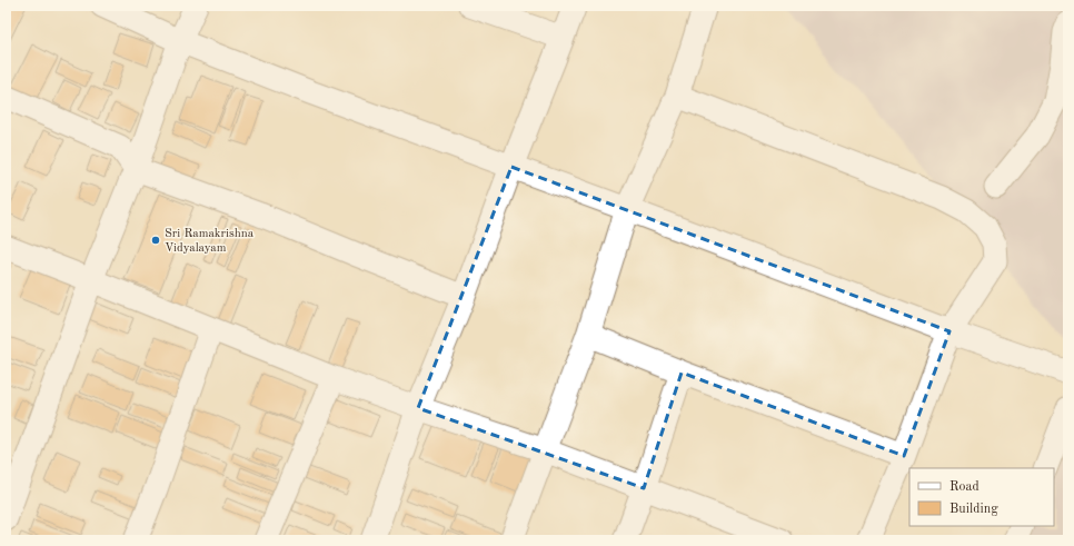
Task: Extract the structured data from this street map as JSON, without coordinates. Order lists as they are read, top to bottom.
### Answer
{
  "places": ["Sri Ramakrishna Vidyalayam"],
  "legend": ["Road", "Building"]
}
